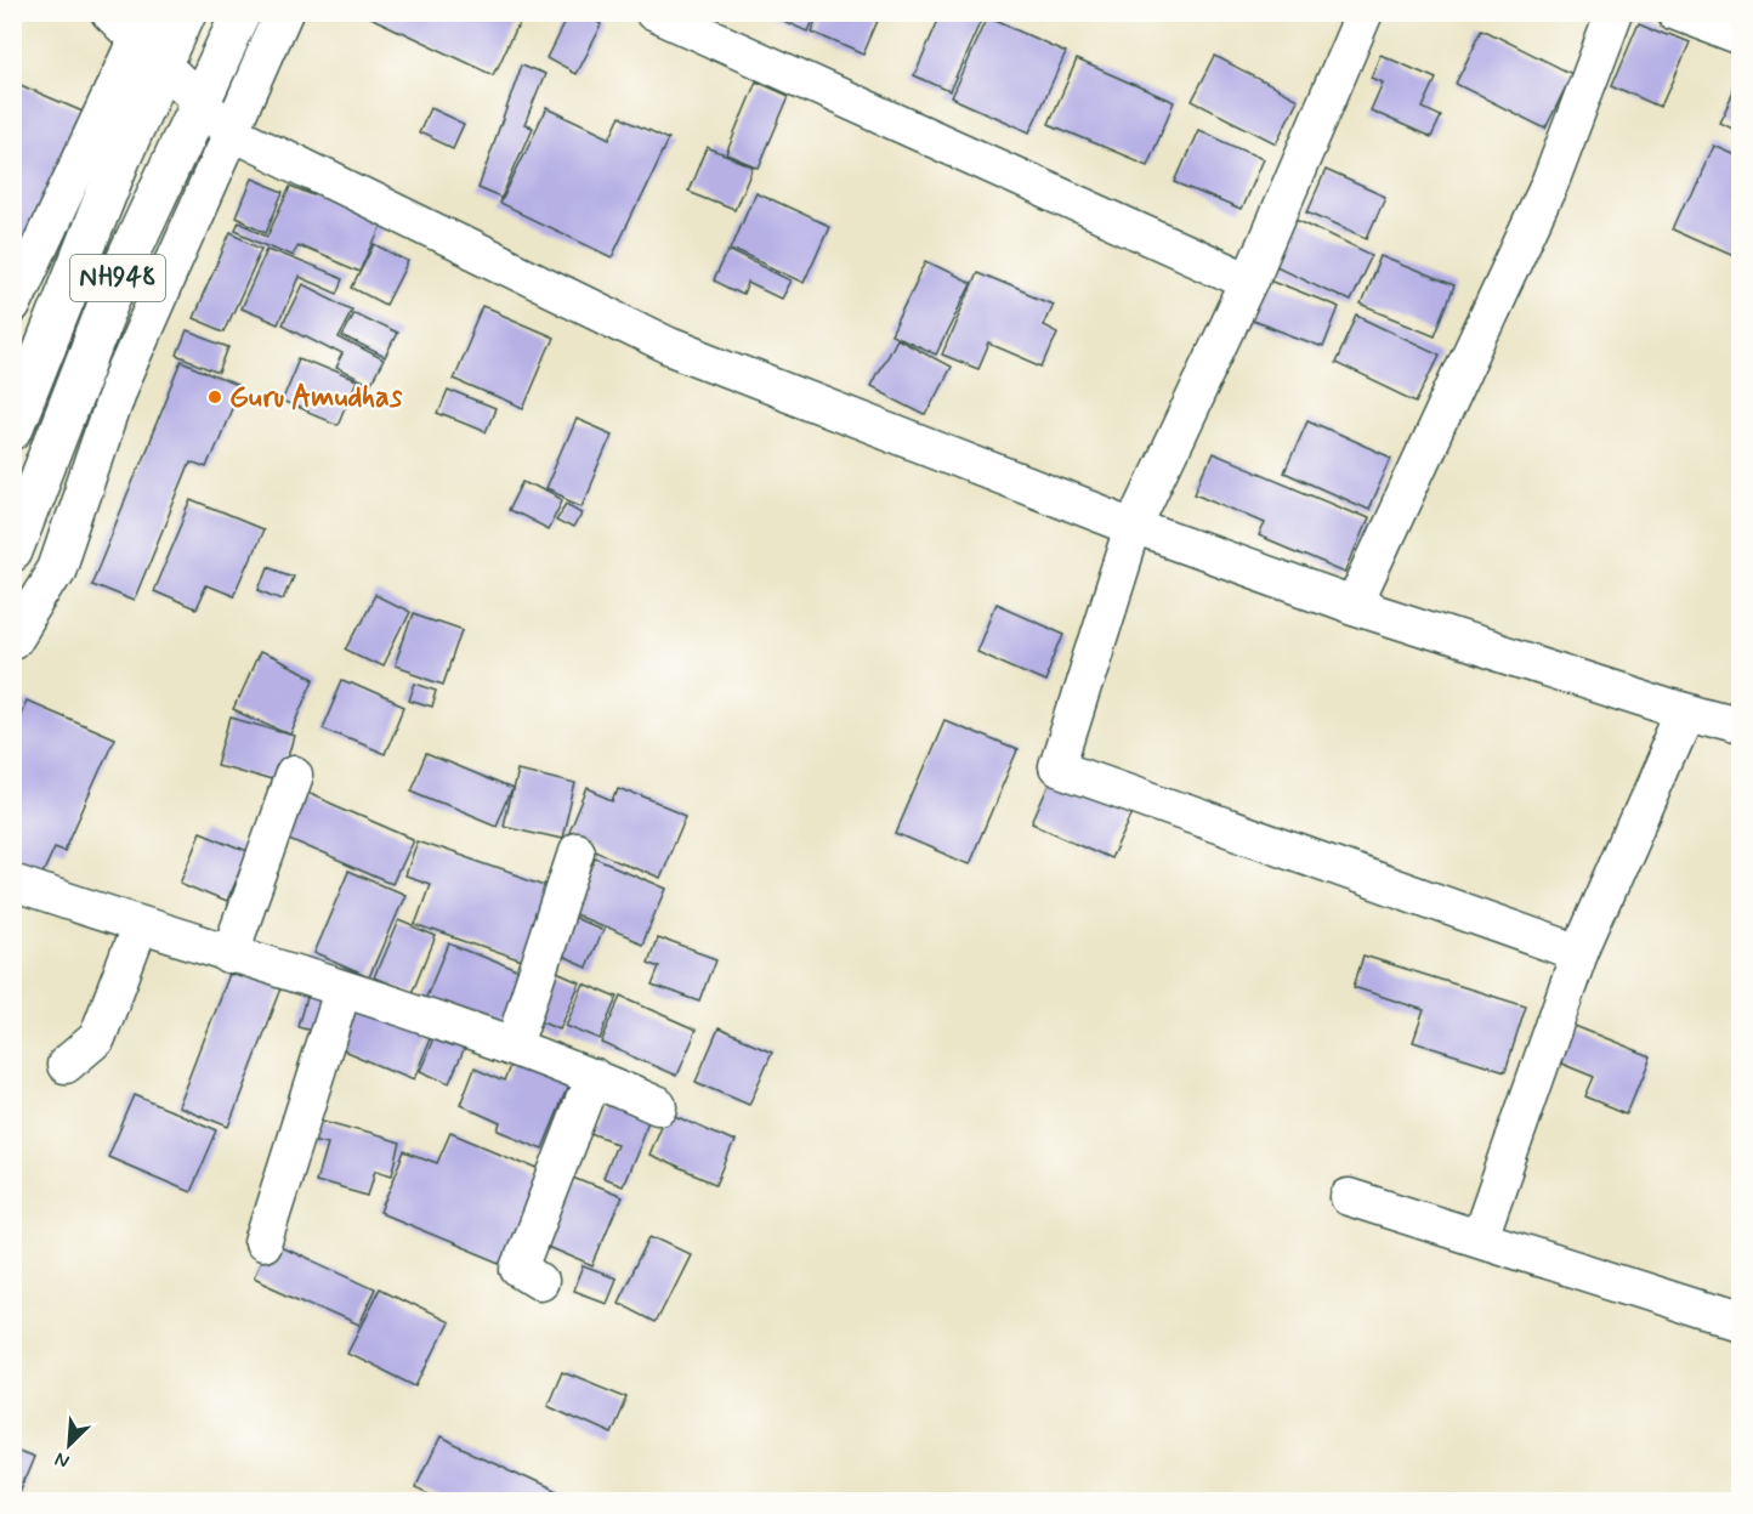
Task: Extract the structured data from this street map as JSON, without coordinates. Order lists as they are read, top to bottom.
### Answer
{
  "streets": {
    "highway": ["NH948"]
  },
  "places": ["Guru Amudhas"],
  "north": "bottom left"
}
